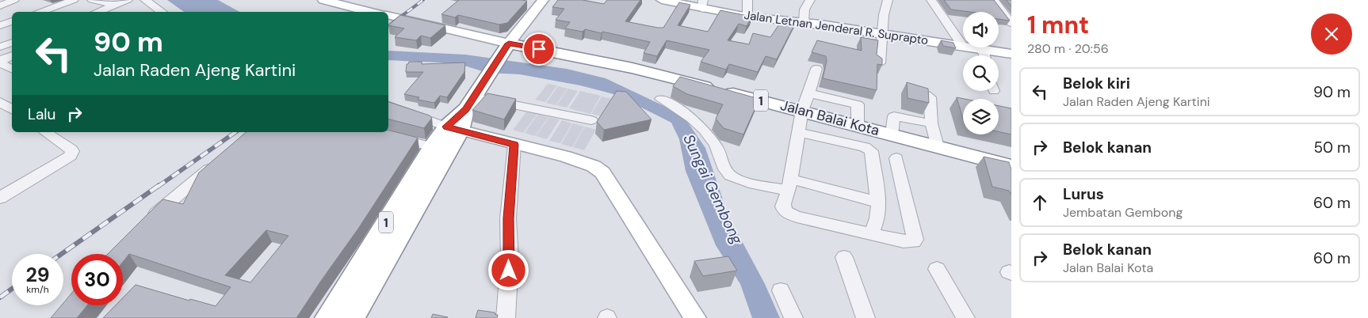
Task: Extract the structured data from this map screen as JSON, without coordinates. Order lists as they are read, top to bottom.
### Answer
{
  "streets": {
    "highway": ["1", "Jalan Balai Kota"],
    "main road": ["Jalan Letnan Jenderal R. Suprapto"]
  },
  "crossings": [
    ["1", "Jalan Balai Kota"]
  ],
  "water": ["Sungai Gembong"],
  "page": {
    "heading": ["1 mnt", "280 m · 20:56"],
    "turn": ["90 m", "Jalan Raden Ajeng Kartini"],
    "list": [
      {
        "name": "Belok kiri",
        "note": "Jalan Raden Ajeng Kartini",
        "value": "90 m"
      },
      {
        "name": "Belok kanan",
        "value": "50 m"
      },
      {
        "name": "Lurus",
        "note": "Jembatan Gembong",
        "value": "60 m"
      },
      {
        "name": "Belok kanan",
        "note": "Jalan Balai Kota",
        "value": "60 m"
      }
    ],
    "then": "Lalu",
    "speed": "29 km/h",
    "limit": "30"
  }
}
